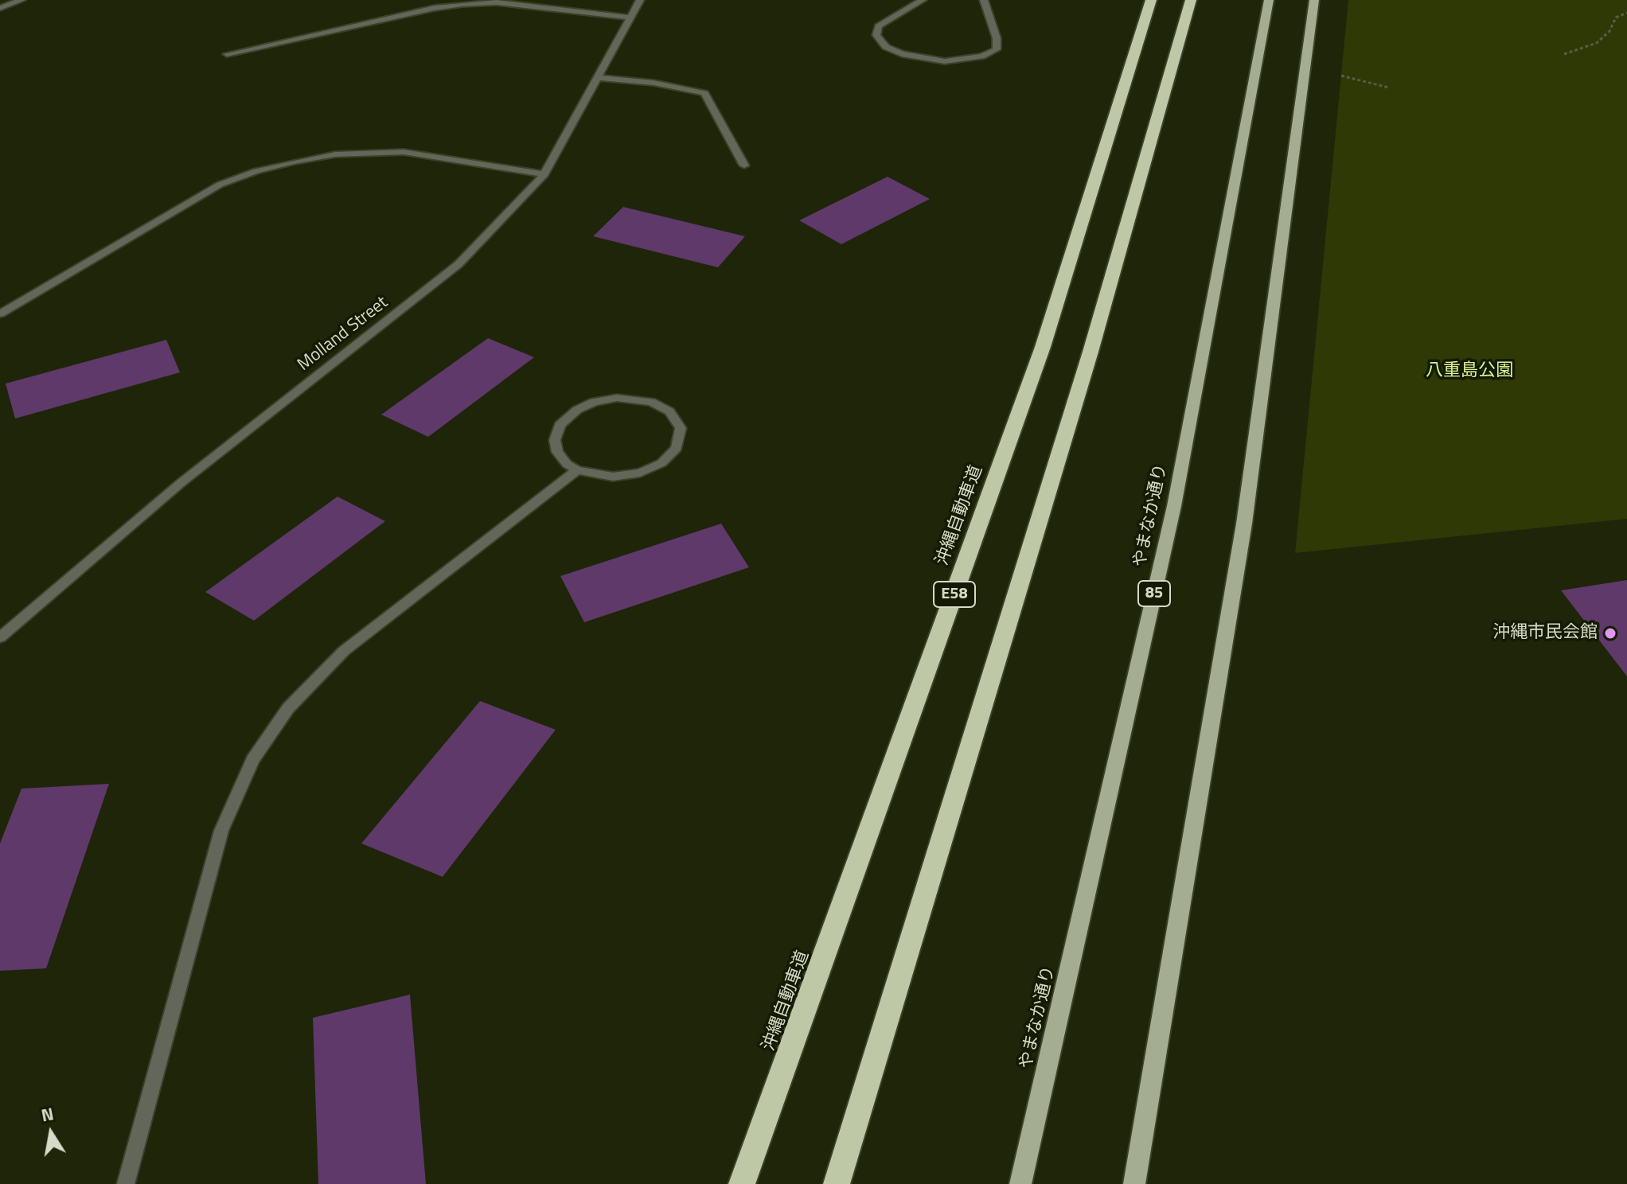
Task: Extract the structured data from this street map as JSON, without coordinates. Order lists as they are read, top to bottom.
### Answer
{
  "streets": {
    "highway": ["沖縄自動車道", "E58"],
    "main road": ["やまなか通り", "85"],
    "lane": ["Molland Street"]
  },
  "parks": ["八重島公園"],
  "places": ["沖縄市民会館"],
  "north": "top"
}
